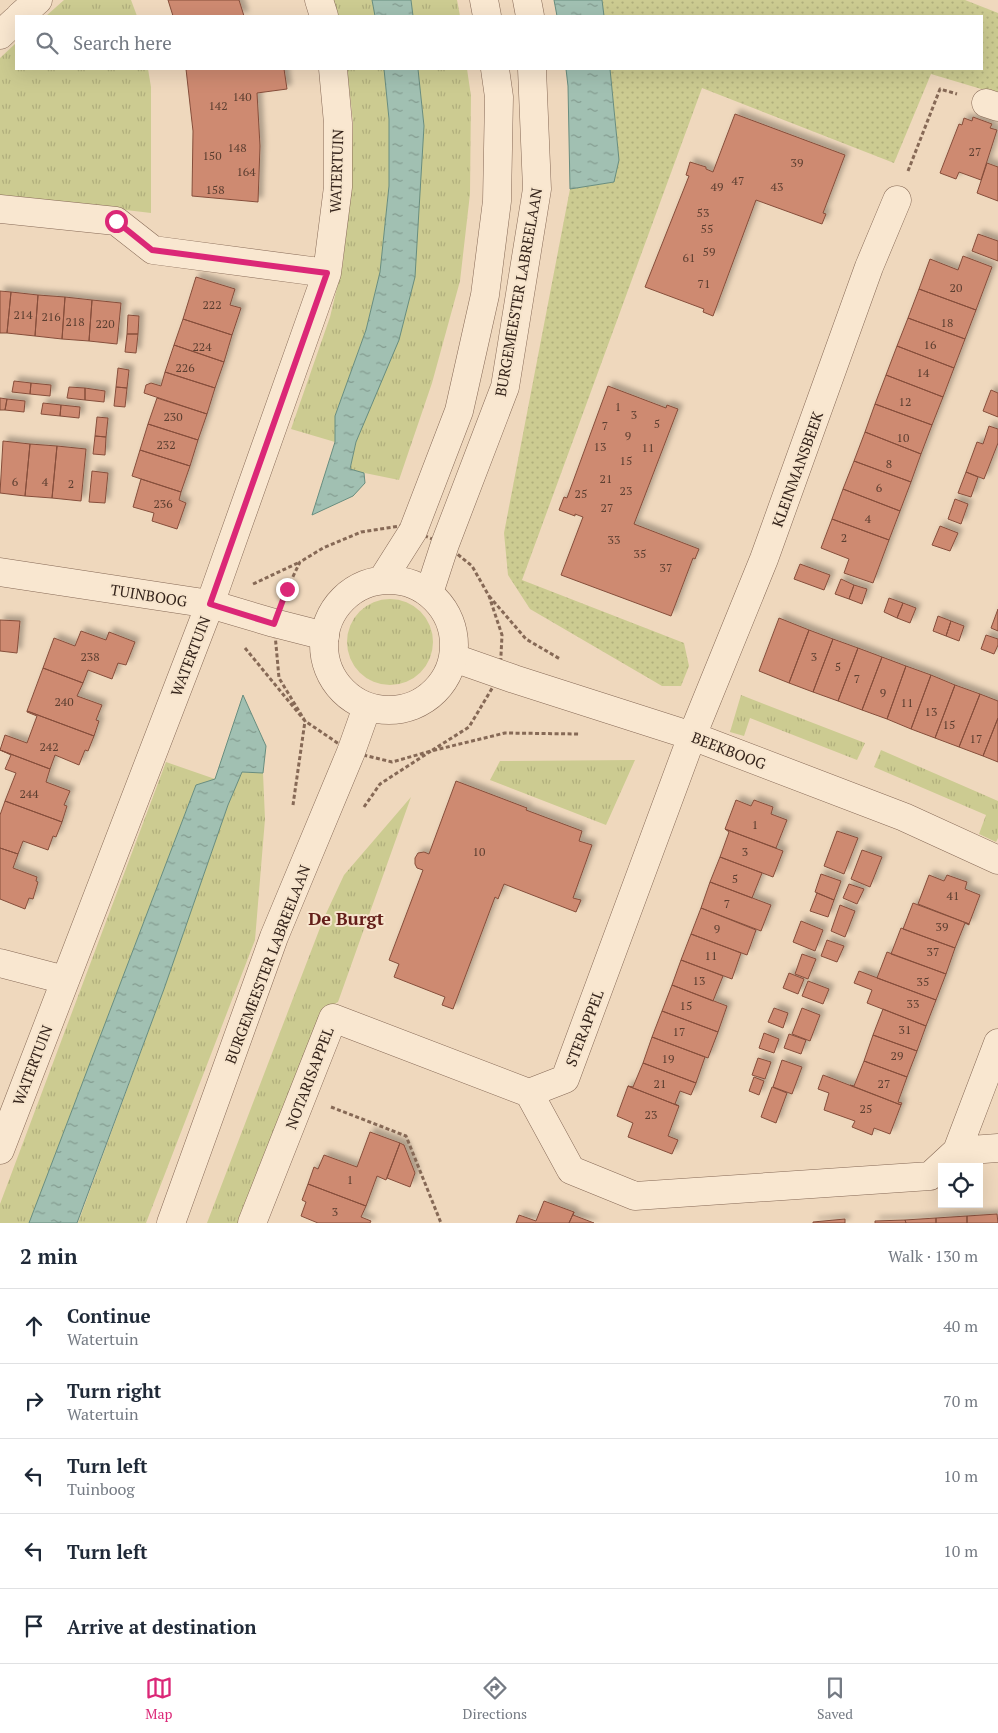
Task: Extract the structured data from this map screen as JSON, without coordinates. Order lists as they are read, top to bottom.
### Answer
{
  "streets": {
    "street": [
      "WATERTUIN",
      "BURGEMEESTER LABREELAAN",
      "KLEINMANSBEEK",
      "TUINBOOG",
      "BEEKBOOG",
      "STERAPPEL",
      "NOTARISAPPEL"
    ]
  },
  "crossings": [
    ["WATERTUIN", "TUINBOOG"],
    ["BURGEMEESTER LABREELAAN", "TUINBOOG"],
    ["BURGEMEESTER LABREELAAN", "BEEKBOOG"],
    ["KLEINMANSBEEK", "BEEKBOOG"],
    ["KLEINMANSBEEK", "STERAPPEL"],
    ["TUINBOOG", "BEEKBOOG"],
    ["BEEKBOOG", "STERAPPEL"],
    ["STERAPPEL", "NOTARISAPPEL"]
  ],
  "districts": ["De Burgt"],
  "house_numbers": [
    "140",
    "142",
    "148",
    "27",
    "150",
    "39",
    "164",
    "47",
    "49",
    "43",
    "158",
    "53",
    "55",
    "59",
    "61",
    "71",
    "20",
    "222",
    "214",
    "216",
    "218",
    "18",
    "220",
    "16",
    "224",
    "226",
    "14",
    "12",
    "1",
    "3",
    "230",
    "5",
    "7",
    "9",
    "10",
    "232",
    "13",
    "11",
    "15",
    "8",
    "21",
    "6",
    "4",
    "2",
    "6",
    "23",
    "25",
    "236",
    "27",
    "4",
    "2",
    "33",
    "35",
    "37",
    "238",
    "3",
    "5",
    "7",
    "9",
    "240",
    "11",
    "13",
    "15",
    "17",
    "242",
    "244",
    "1",
    "10",
    "3",
    "5",
    "41",
    "7",
    "39",
    "9",
    "37",
    "11",
    "13",
    "35",
    "33",
    "15",
    "31",
    "17",
    "29",
    "19",
    "21",
    "27",
    "25",
    "23",
    "1",
    "3"
  ],
  "page": {
    "search": "Search here",
    "heading": ["2 min", "Walk · 130 m"],
    "list": [
      ["Continue", "Watertuin", "40 m"],
      ["Turn right", "Watertuin", "70 m"],
      ["Turn left", "Tuinboog", "10 m"],
      ["Turn left", "10 m"],
      "Arrive at destination"
    ],
    "nav": ["Map", "Directions", "Saved"]
  }
}
